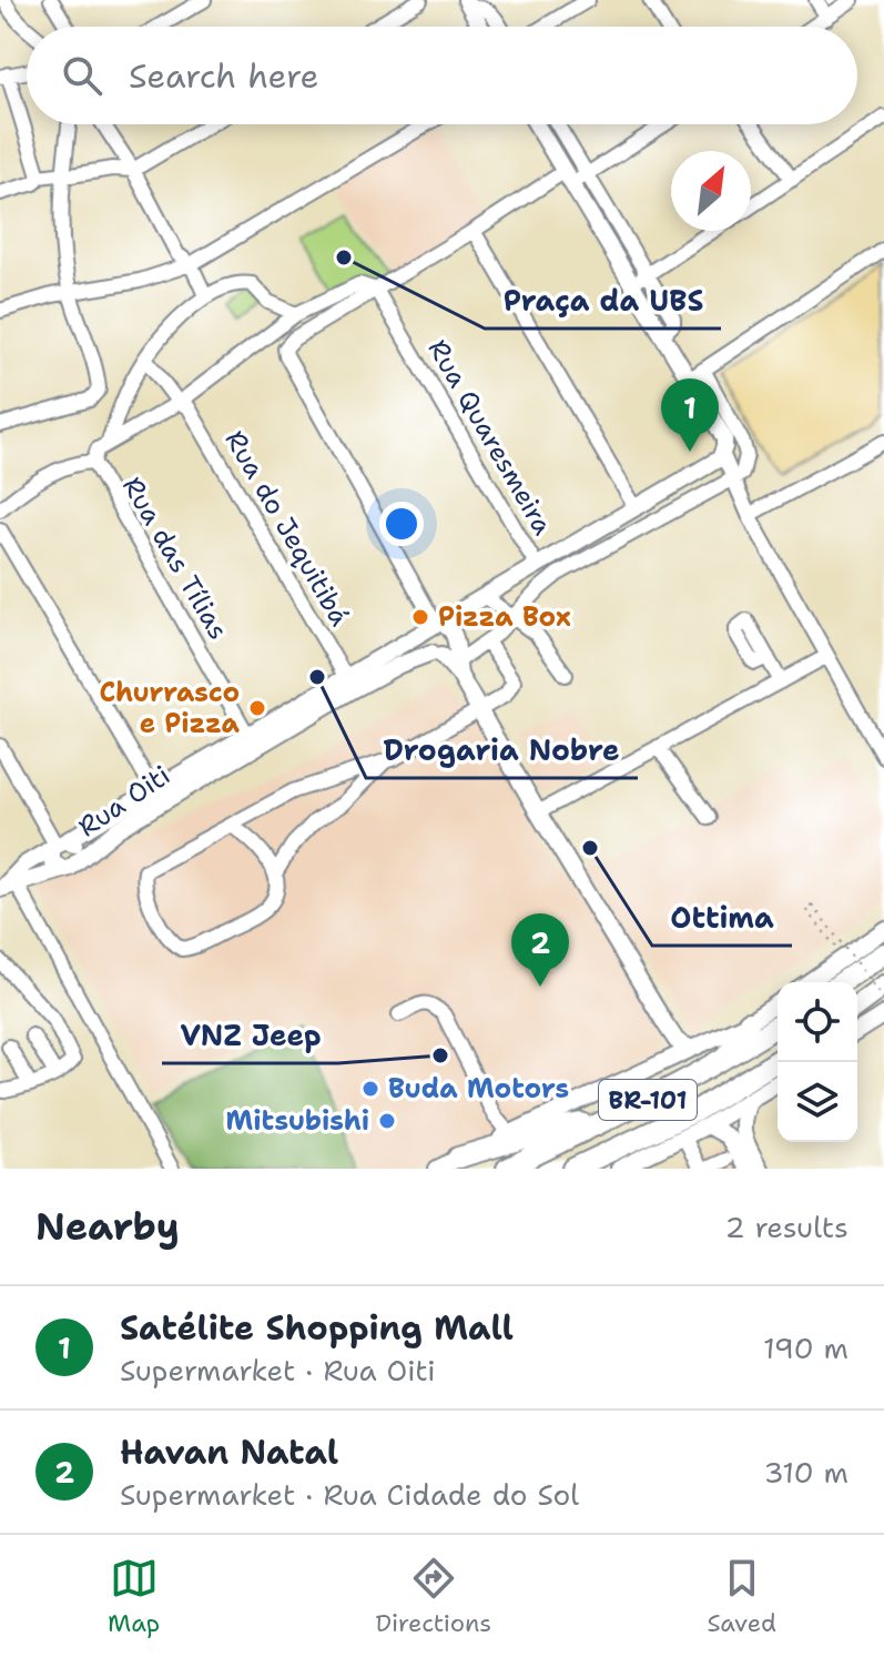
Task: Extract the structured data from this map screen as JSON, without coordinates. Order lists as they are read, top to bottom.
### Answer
{
  "streets": {
    "highway": ["BR-101"],
    "main road": ["Rua Oiti"],
    "street": ["Rua Quaresmeira", "Rua do Jequitibá", "Rua das Tílias"]
  },
  "crossings": [
    ["Rua Quaresmeira", "Rua Oiti"],
    ["Rua do Jequitibá", "Rua Oiti"],
    ["Rua das Tílias", "Rua Oiti"]
  ],
  "places": [
    "Praça da UBS",
    "Pizza Box",
    "Drogaria Nobre",
    "Churrasco e Pizza",
    "Ottima",
    "VNZ Jeep",
    "Buda Motors",
    "Mitsubishi"
  ],
  "north": "top right",
  "page": {
    "search": "Search here",
    "pins": ["1", "2"],
    "heading": ["Nearby", "2 results"],
    "list": [
      {
        "mark": "1",
        "name": "Satélite Shopping Mall",
        "note": "Supermarket · Rua Oiti",
        "value": "190 m"
      },
      {
        "mark": "2",
        "name": "Havan Natal",
        "note": "Supermarket · Rua Cidade do Sol",
        "value": "310 m"
      }
    ],
    "nav": ["Map", "Directions", "Saved"]
  }
}
